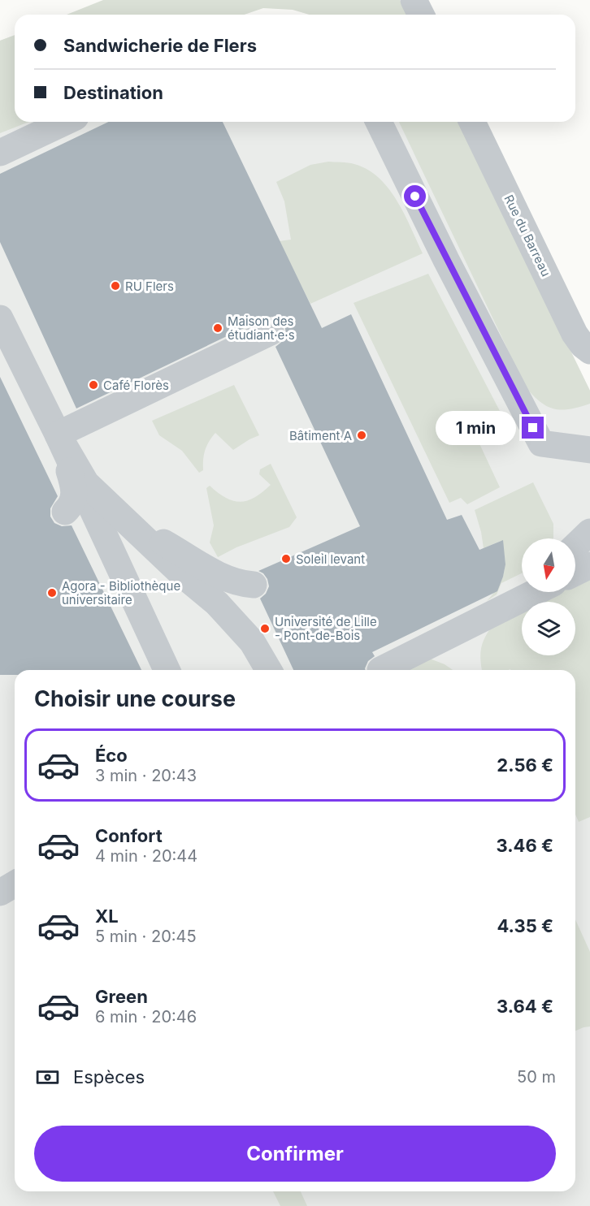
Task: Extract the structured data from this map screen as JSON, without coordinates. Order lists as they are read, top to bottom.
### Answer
{
  "streets": {
    "street": ["Rue du Barreau"]
  },
  "places": [
    "RU Flers",
    "Maison des étudiant·e·s",
    "Café Florès",
    "Bâtiment A",
    "Soleil levant",
    "Agora - Bibliothèque universitaire",
    "Université de Lille - Pont-de-Bois"
  ],
  "north": "bottom",
  "page": {
    "banner": ["Sandwicherie de Flers", "Destination"],
    "bubble": "1 min",
    "heading": "Choisir une course",
    "list": [
      {
        "name": "Éco",
        "note": "3 min · 20:43",
        "value": "2.56 €"
      },
      {
        "name": "Confort",
        "note": "4 min · 20:44",
        "value": "3.46 €"
      },
      {
        "name": "XL",
        "note": "5 min · 20:45",
        "value": "4.35 €"
      },
      {
        "name": "Green",
        "note": "6 min · 20:46",
        "value": "3.64 €"
      }
    ],
    "pay": ["Espèces", "50 m"],
    "buttons": "Confirmer"
  }
}
